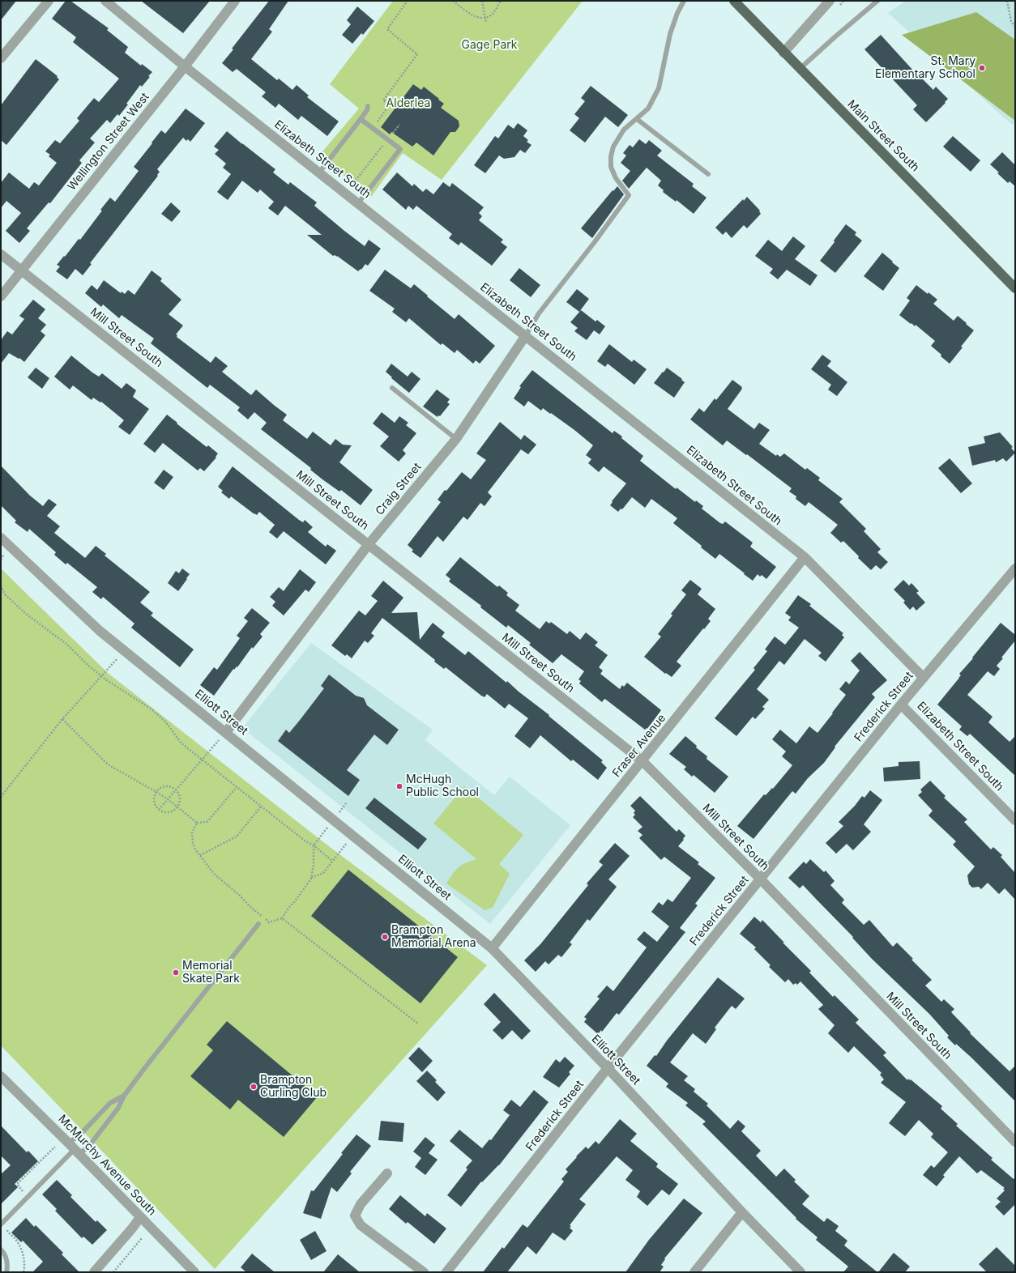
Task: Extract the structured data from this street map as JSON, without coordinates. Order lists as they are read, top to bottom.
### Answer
{
  "streets": {
    "main road": ["Main Street South"],
    "street": [
      "Wellington Street West",
      "Elizabeth Street South",
      "Mill Street South",
      "Craig Street",
      "Frederick Street",
      "Elliott Street",
      "Fraser Avenue",
      "McMurchy Avenue South"
    ]
  },
  "crossings": [
    ["Wellington Street West", "Elizabeth Street South"],
    ["Wellington Street West", "Mill Street South"],
    ["Elizabeth Street South", "Craig Street"],
    ["Elizabeth Street South", "Frederick Street"],
    ["Elizabeth Street South", "Fraser Avenue"],
    ["Mill Street South", "Craig Street"],
    ["Mill Street South", "Frederick Street"],
    ["Mill Street South", "Fraser Avenue"],
    ["Craig Street", "Elliott Street"],
    ["Frederick Street", "Elliott Street"],
    ["Elliott Street", "Fraser Avenue"]
  ],
  "parks": ["Gage Park", "Alderlea"],
  "places": [
    "St. Mary Elementary School",
    "McHugh Public School",
    "Brampton Memorial Arena",
    "Memorial Skate Park",
    "Brampton Curling Club"
  ]
}
